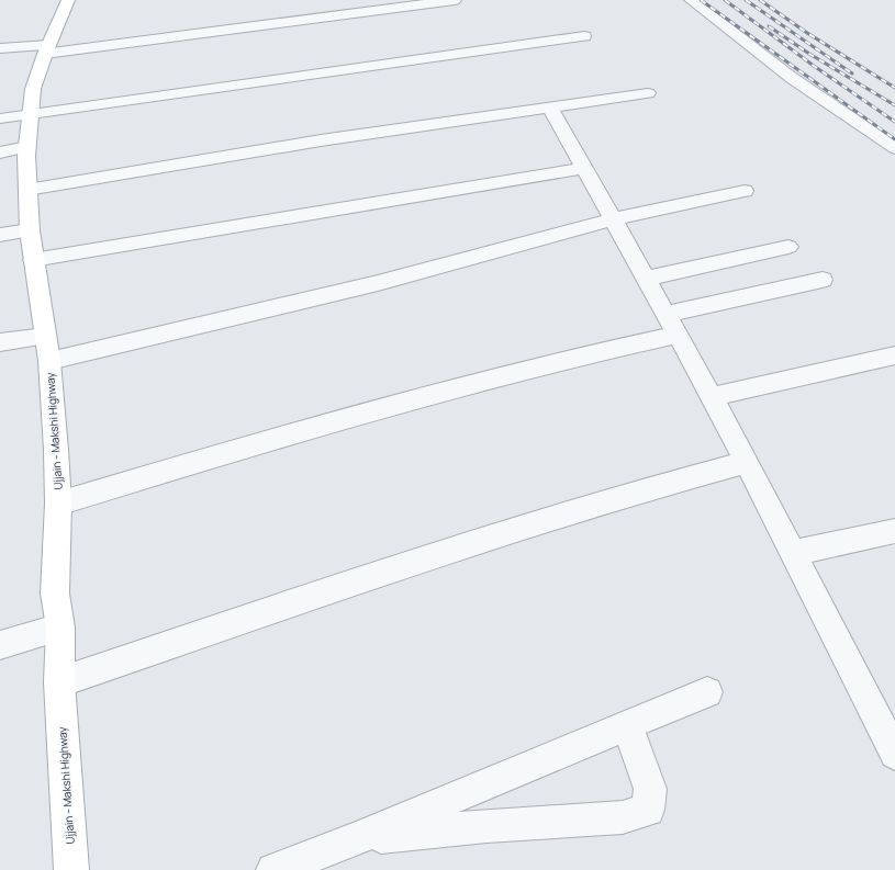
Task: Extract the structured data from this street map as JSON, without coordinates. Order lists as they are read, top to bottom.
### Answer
{
  "streets": {
    "main road": ["Ujjain - Makshi Highway"]
  }
}
